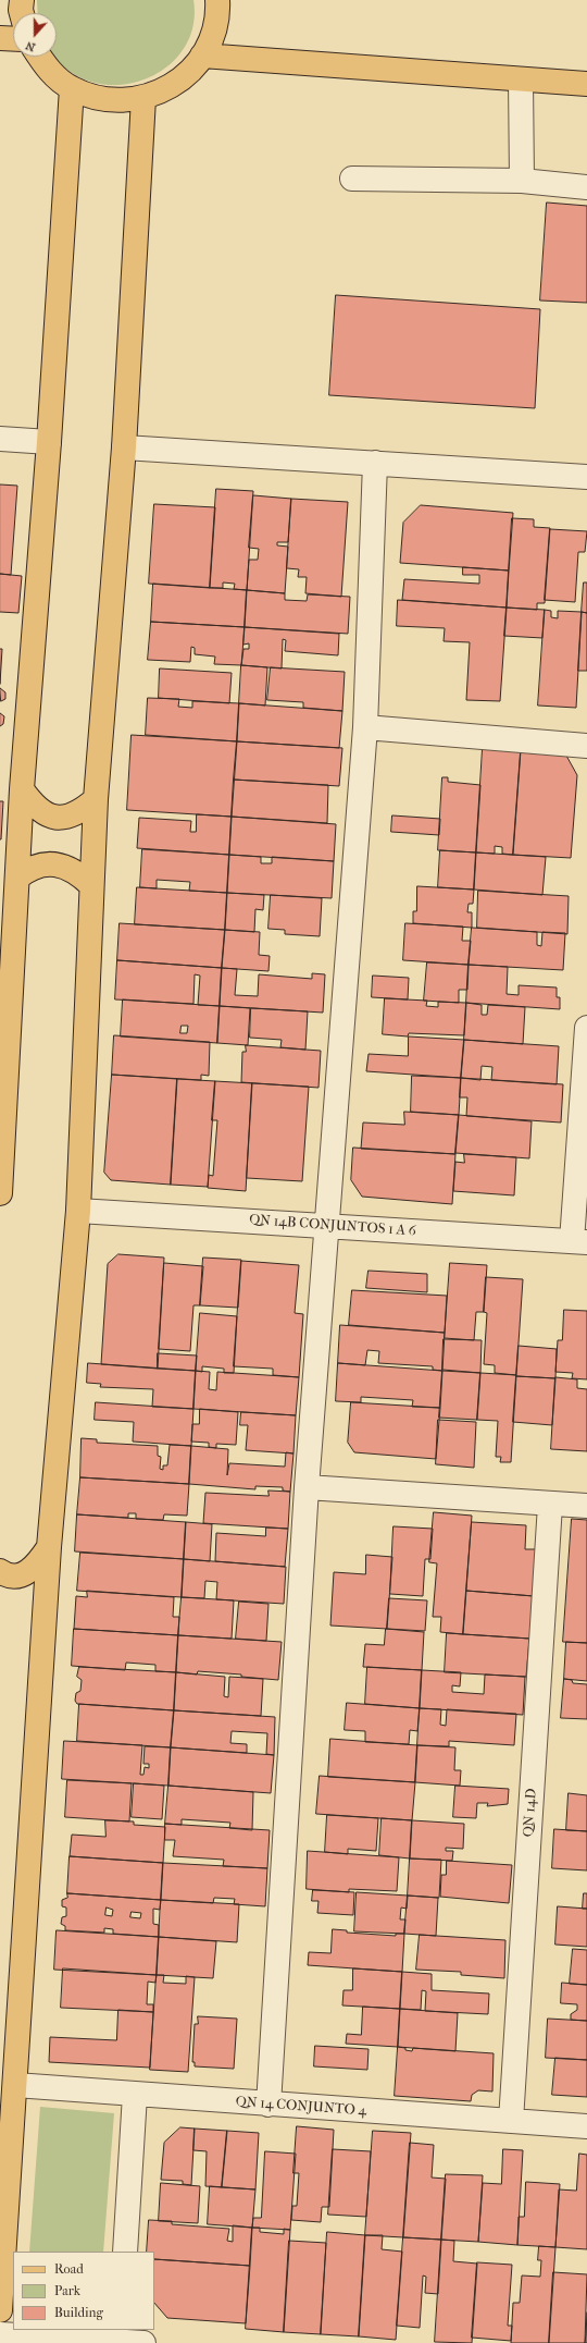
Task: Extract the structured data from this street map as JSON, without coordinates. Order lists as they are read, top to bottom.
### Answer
{
  "streets": {
    "street": ["QN 14B CONJUNTOS 1 A 6", "QN 14D", "QN 14 CONJUNTO 4"]
  },
  "crossings": [
    ["QN 14D", "QN 14 CONJUNTO 4"]
  ],
  "legend": ["Road", "Park", "Building"],
  "north": "bottom"
}
